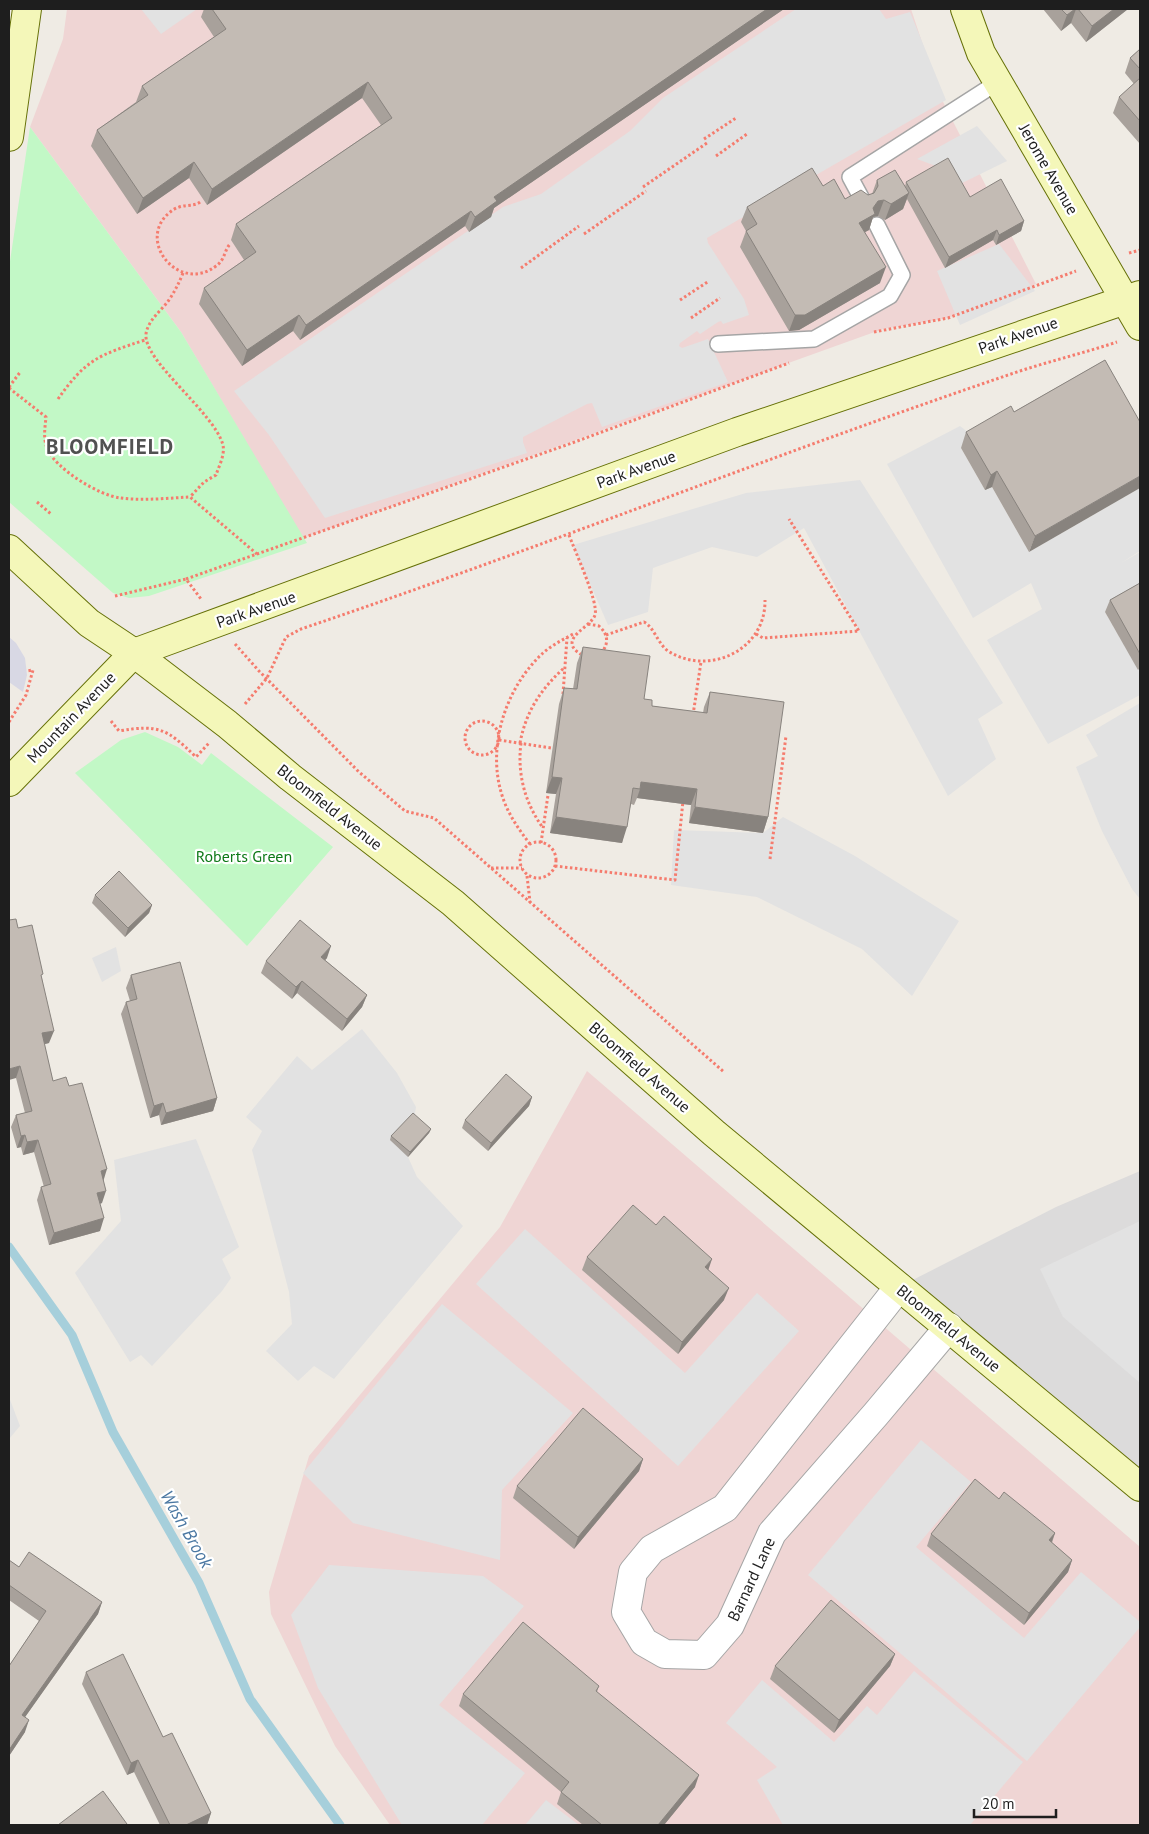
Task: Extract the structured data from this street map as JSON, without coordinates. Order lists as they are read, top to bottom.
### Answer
{
  "streets": {
    "main road": [
      "Jerome Avenue",
      "Park Avenue",
      "Mountain Avenue",
      "Bloomfield Avenue"
    ],
    "street": ["Barnard Lane"]
  },
  "crossings": [
    ["Jerome Avenue", "Park Avenue"],
    ["Park Avenue", "Mountain Avenue"],
    ["Park Avenue", "Bloomfield Avenue"],
    ["Mountain Avenue", "Bloomfield Avenue"],
    ["Bloomfield Avenue", "Barnard Lane"]
  ],
  "districts": ["BLOOMFIELD"],
  "water": ["Wash Brook"],
  "parks": ["Roberts Green"],
  "scale_bar": "20 m"
}
